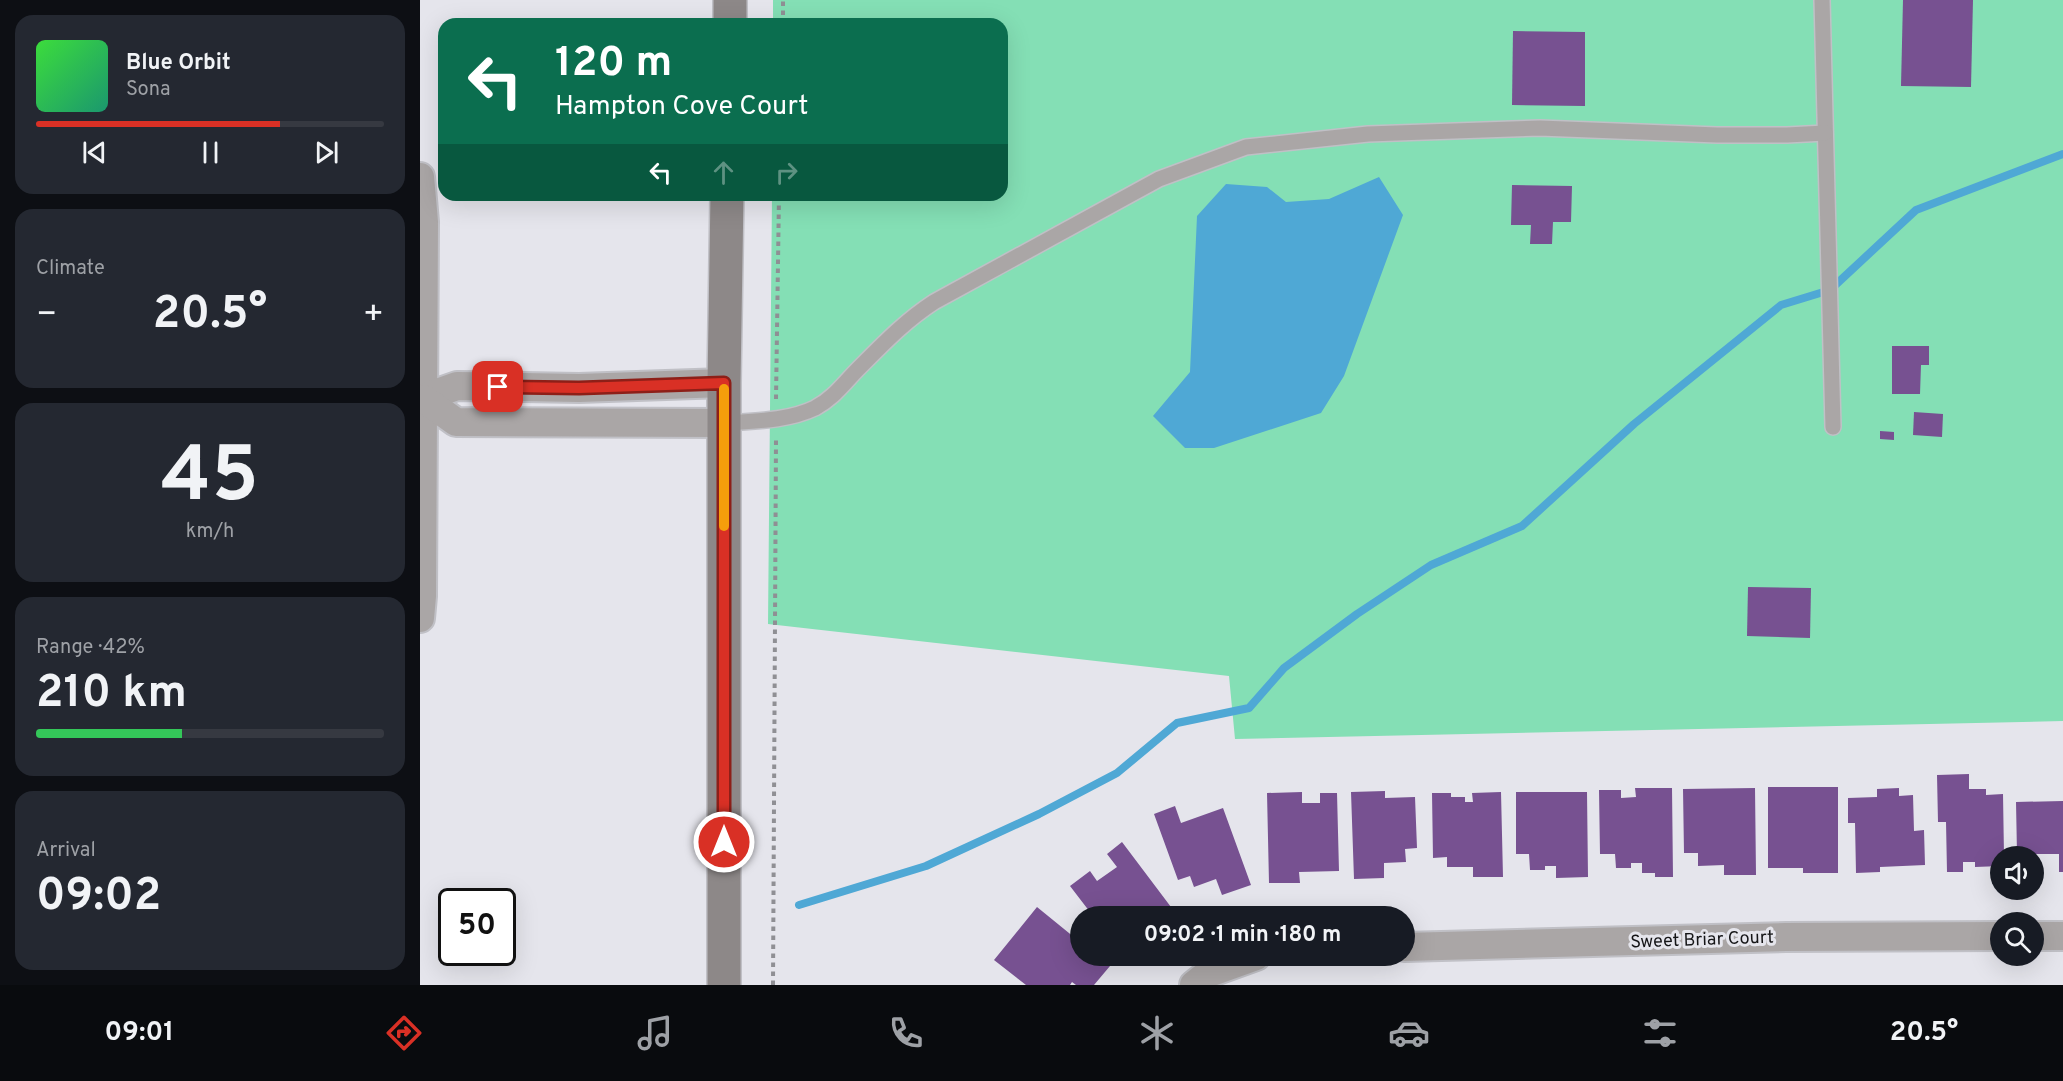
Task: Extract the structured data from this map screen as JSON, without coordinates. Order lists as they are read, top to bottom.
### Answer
{
  "streets": {
    "street": ["Sweet Briar Court"]
  },
  "page": {
    "turn": ["120 m", "Hampton Cove Court"],
    "song": ["Blue Orbit", "Sona"],
    "tile": [
      "Climate",
      ["45", "km/h"],
      ["Range · 42%", "210 km"],
      ["Arrival", "09:02"]
    ],
    "heat": ["−", "20.5°", "+"],
    "limit": "50",
    "trip": "09:02 · 1 min · 180 m",
    "tabs": ["09:01", "20.5°"]
  }
}
